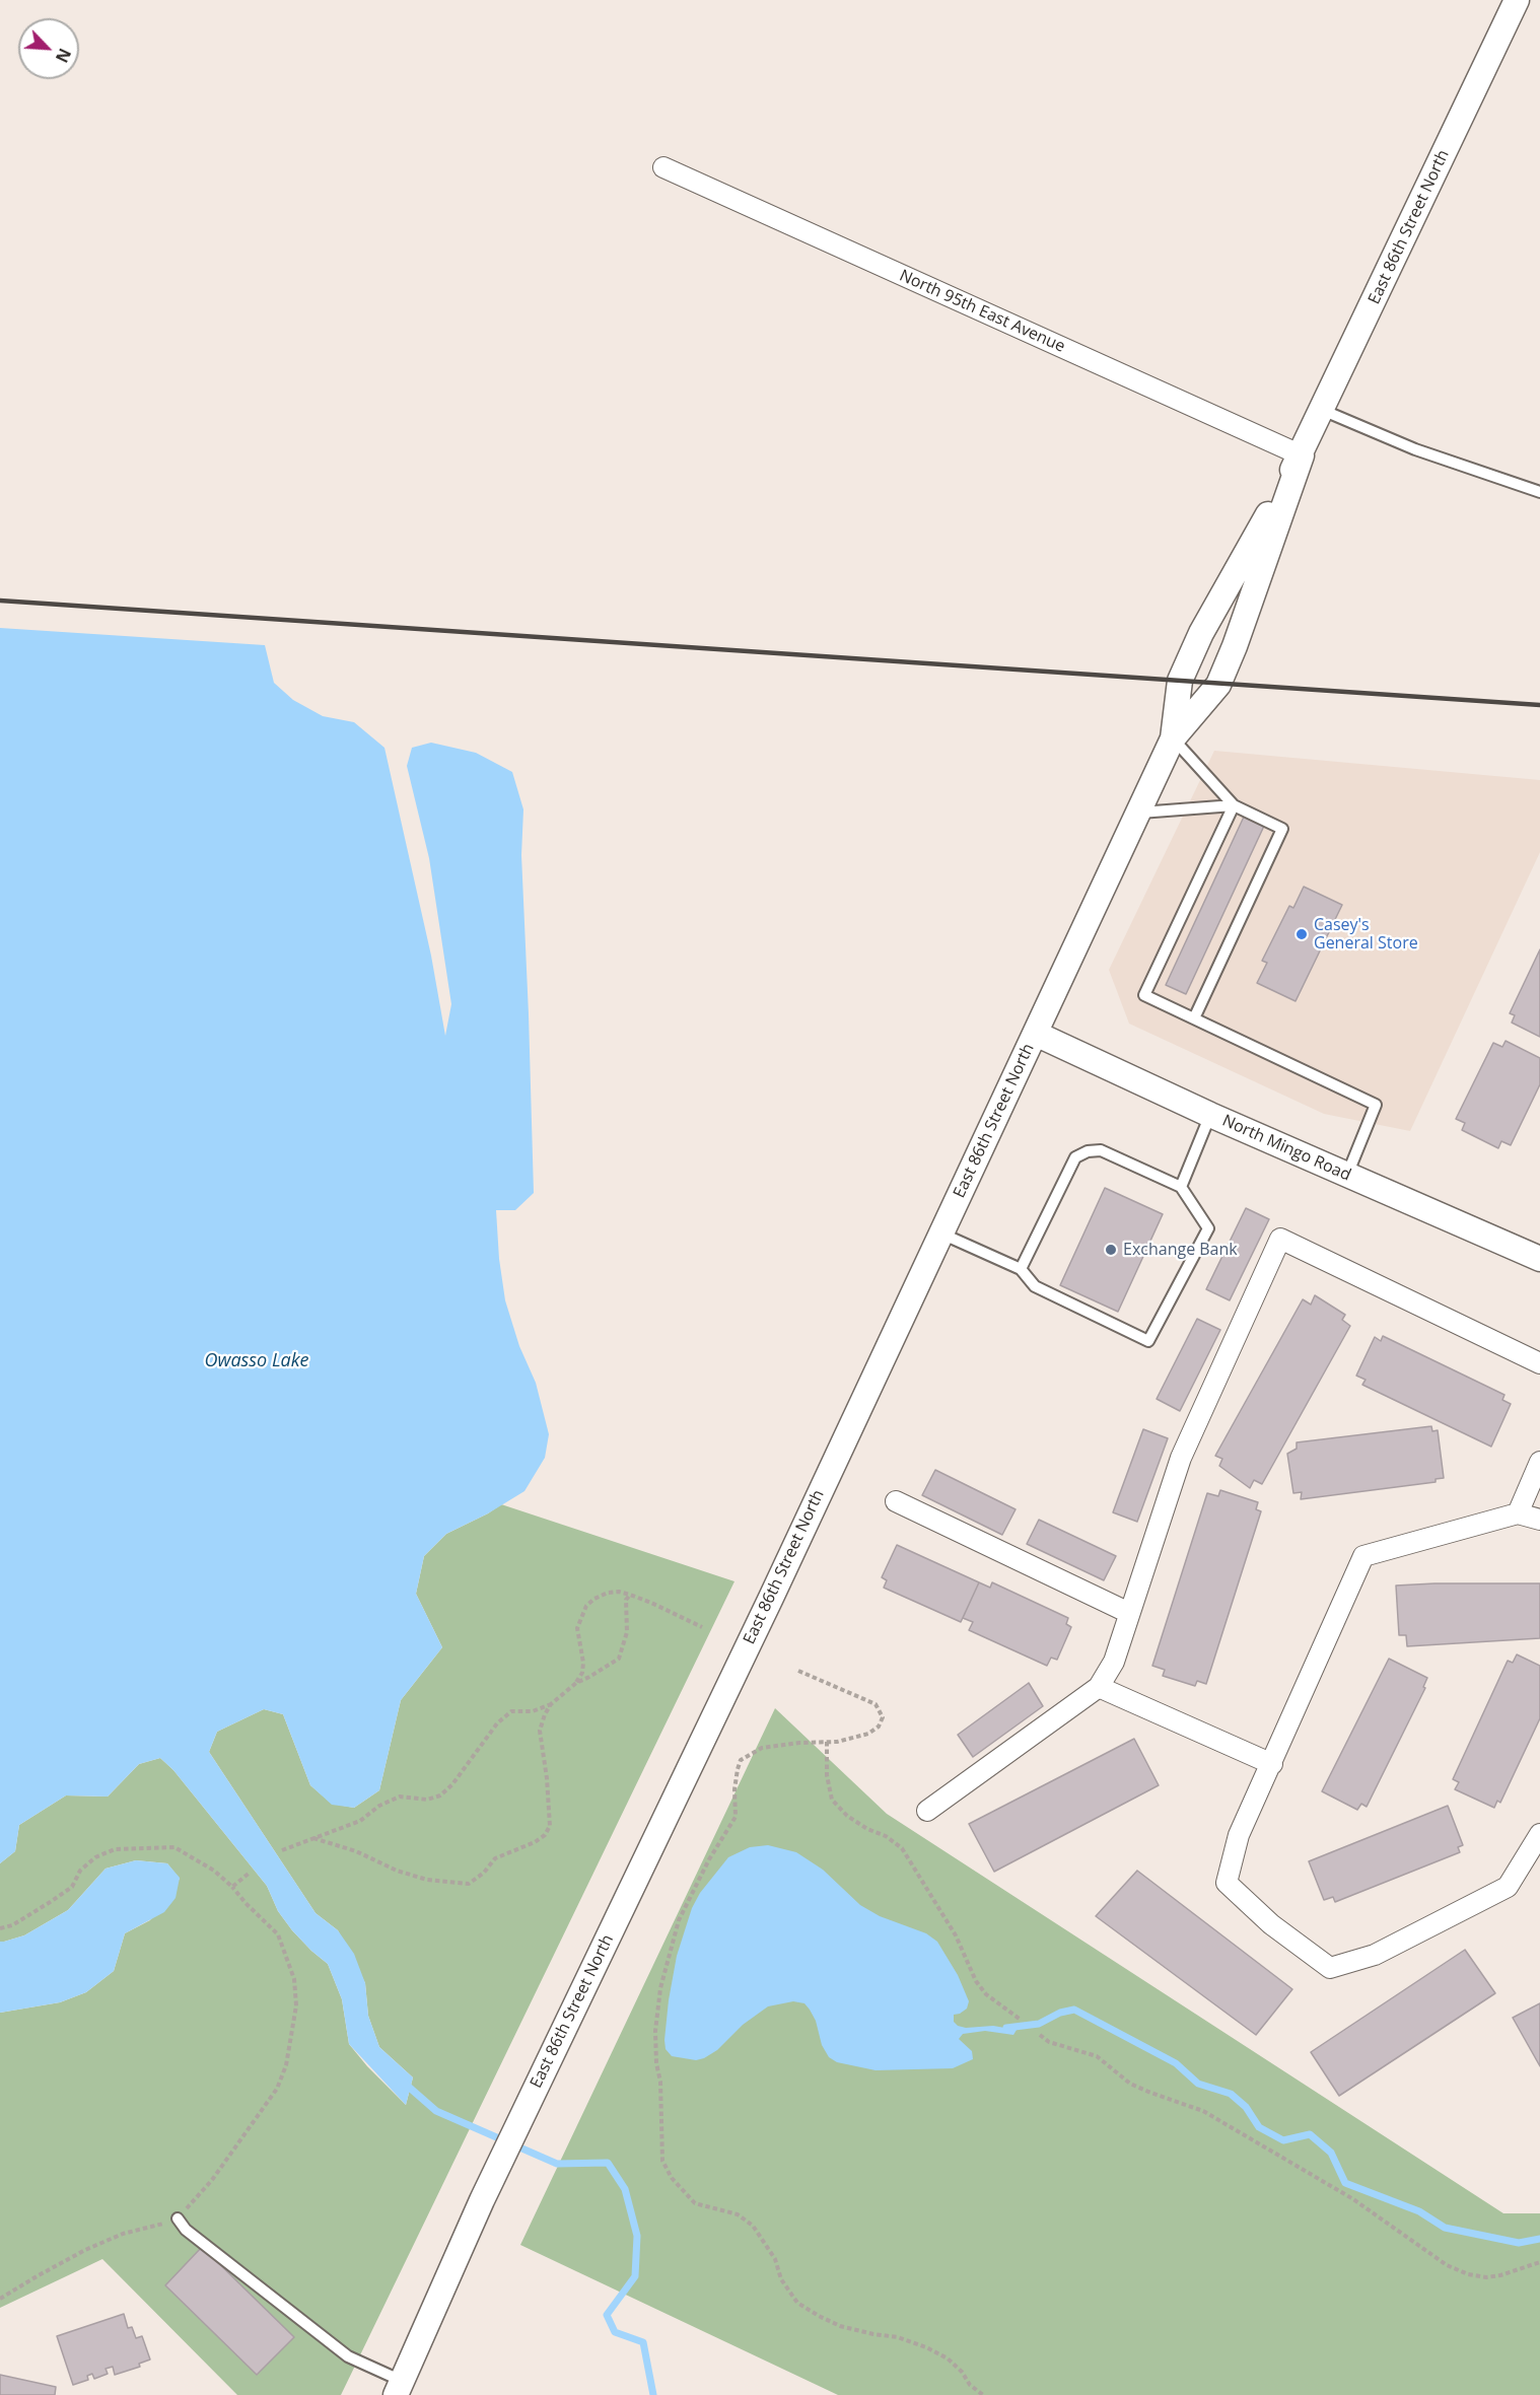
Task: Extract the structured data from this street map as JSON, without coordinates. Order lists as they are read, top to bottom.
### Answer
{
  "streets": {
    "street": ["East 86th Street North", "North 95th East Avenue", "North Mingo Road"]
  },
  "crossings": [
    ["East 86th Street North", "North 95th East Avenue"],
    ["East 86th Street North", "North Mingo Road"]
  ],
  "water": ["Owasso Lake"],
  "places": ["Casey's General Store", "Exchange Bank"],
  "north": "bottom right"
}
